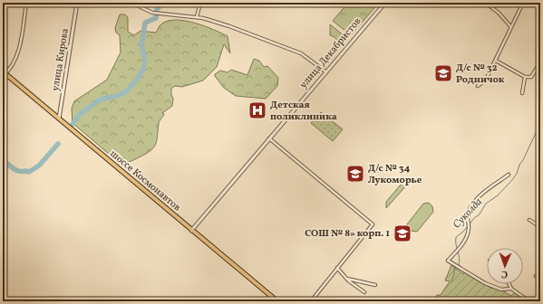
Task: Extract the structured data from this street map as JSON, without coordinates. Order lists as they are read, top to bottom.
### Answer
{
  "streets": {
    "main road": ["шоссе Космонавтов"],
    "street": ["улица Декабристов", "улица Кирова"]
  },
  "crossings": [
    ["улица Декабристов", "шоссе Космонавтов"],
    ["улица Кирова", "шоссе Космонавтов"]
  ],
  "water": ["Суколда"],
  "places": {
    "school or university": ["Д/с № 32 Родничок", "Д/с № 34 Лукоморье", "СОШ № 8» корп. 1"],
    "hospital": ["Детская поликлиника"]
  },
  "north": "bottom"
}
